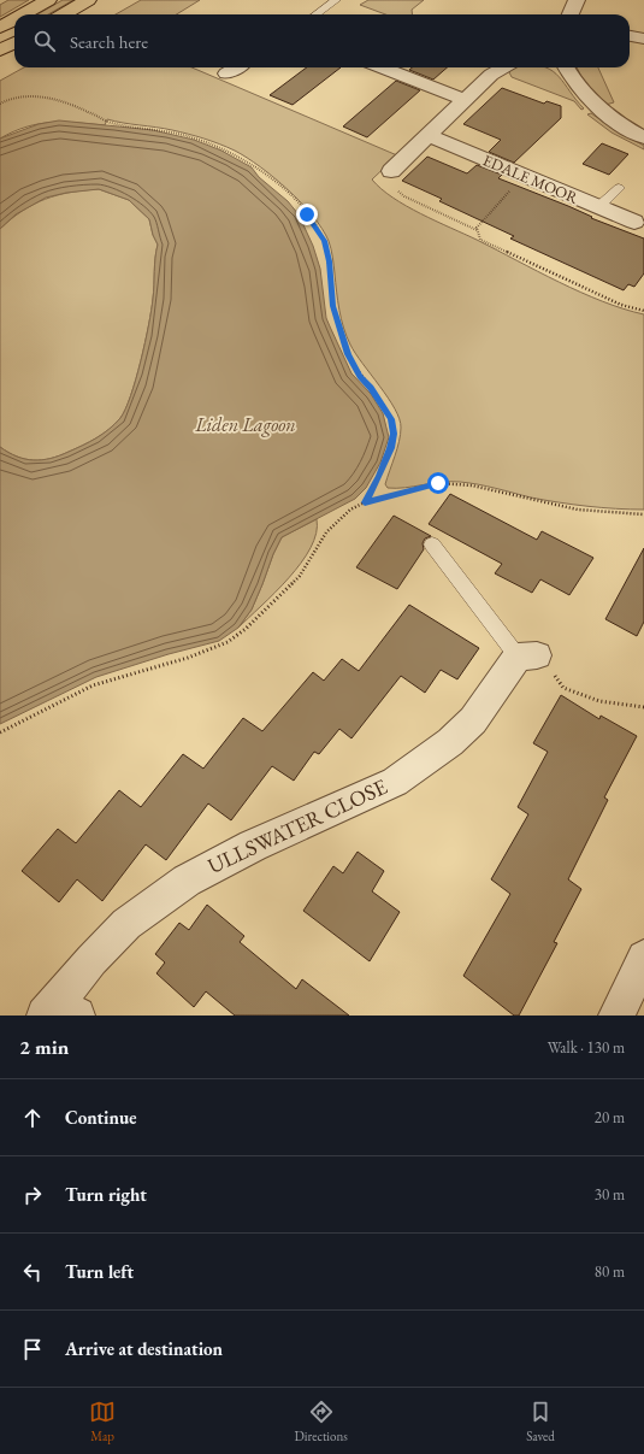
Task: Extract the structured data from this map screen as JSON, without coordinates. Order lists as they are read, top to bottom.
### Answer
{
  "streets": {
    "street": ["EDALE MOOR", "ULLSWATER CLOSE"]
  },
  "water": ["Liden Lagoon"],
  "page": {
    "search": "Search here",
    "heading": ["2 min", "Walk · 130 m"],
    "list": [
      ["Continue", "20 m"],
      ["Turn right", "30 m"],
      ["Turn left", "80 m"],
      "Arrive at destination"
    ],
    "nav": ["Map", "Directions", "Saved"]
  }
}
